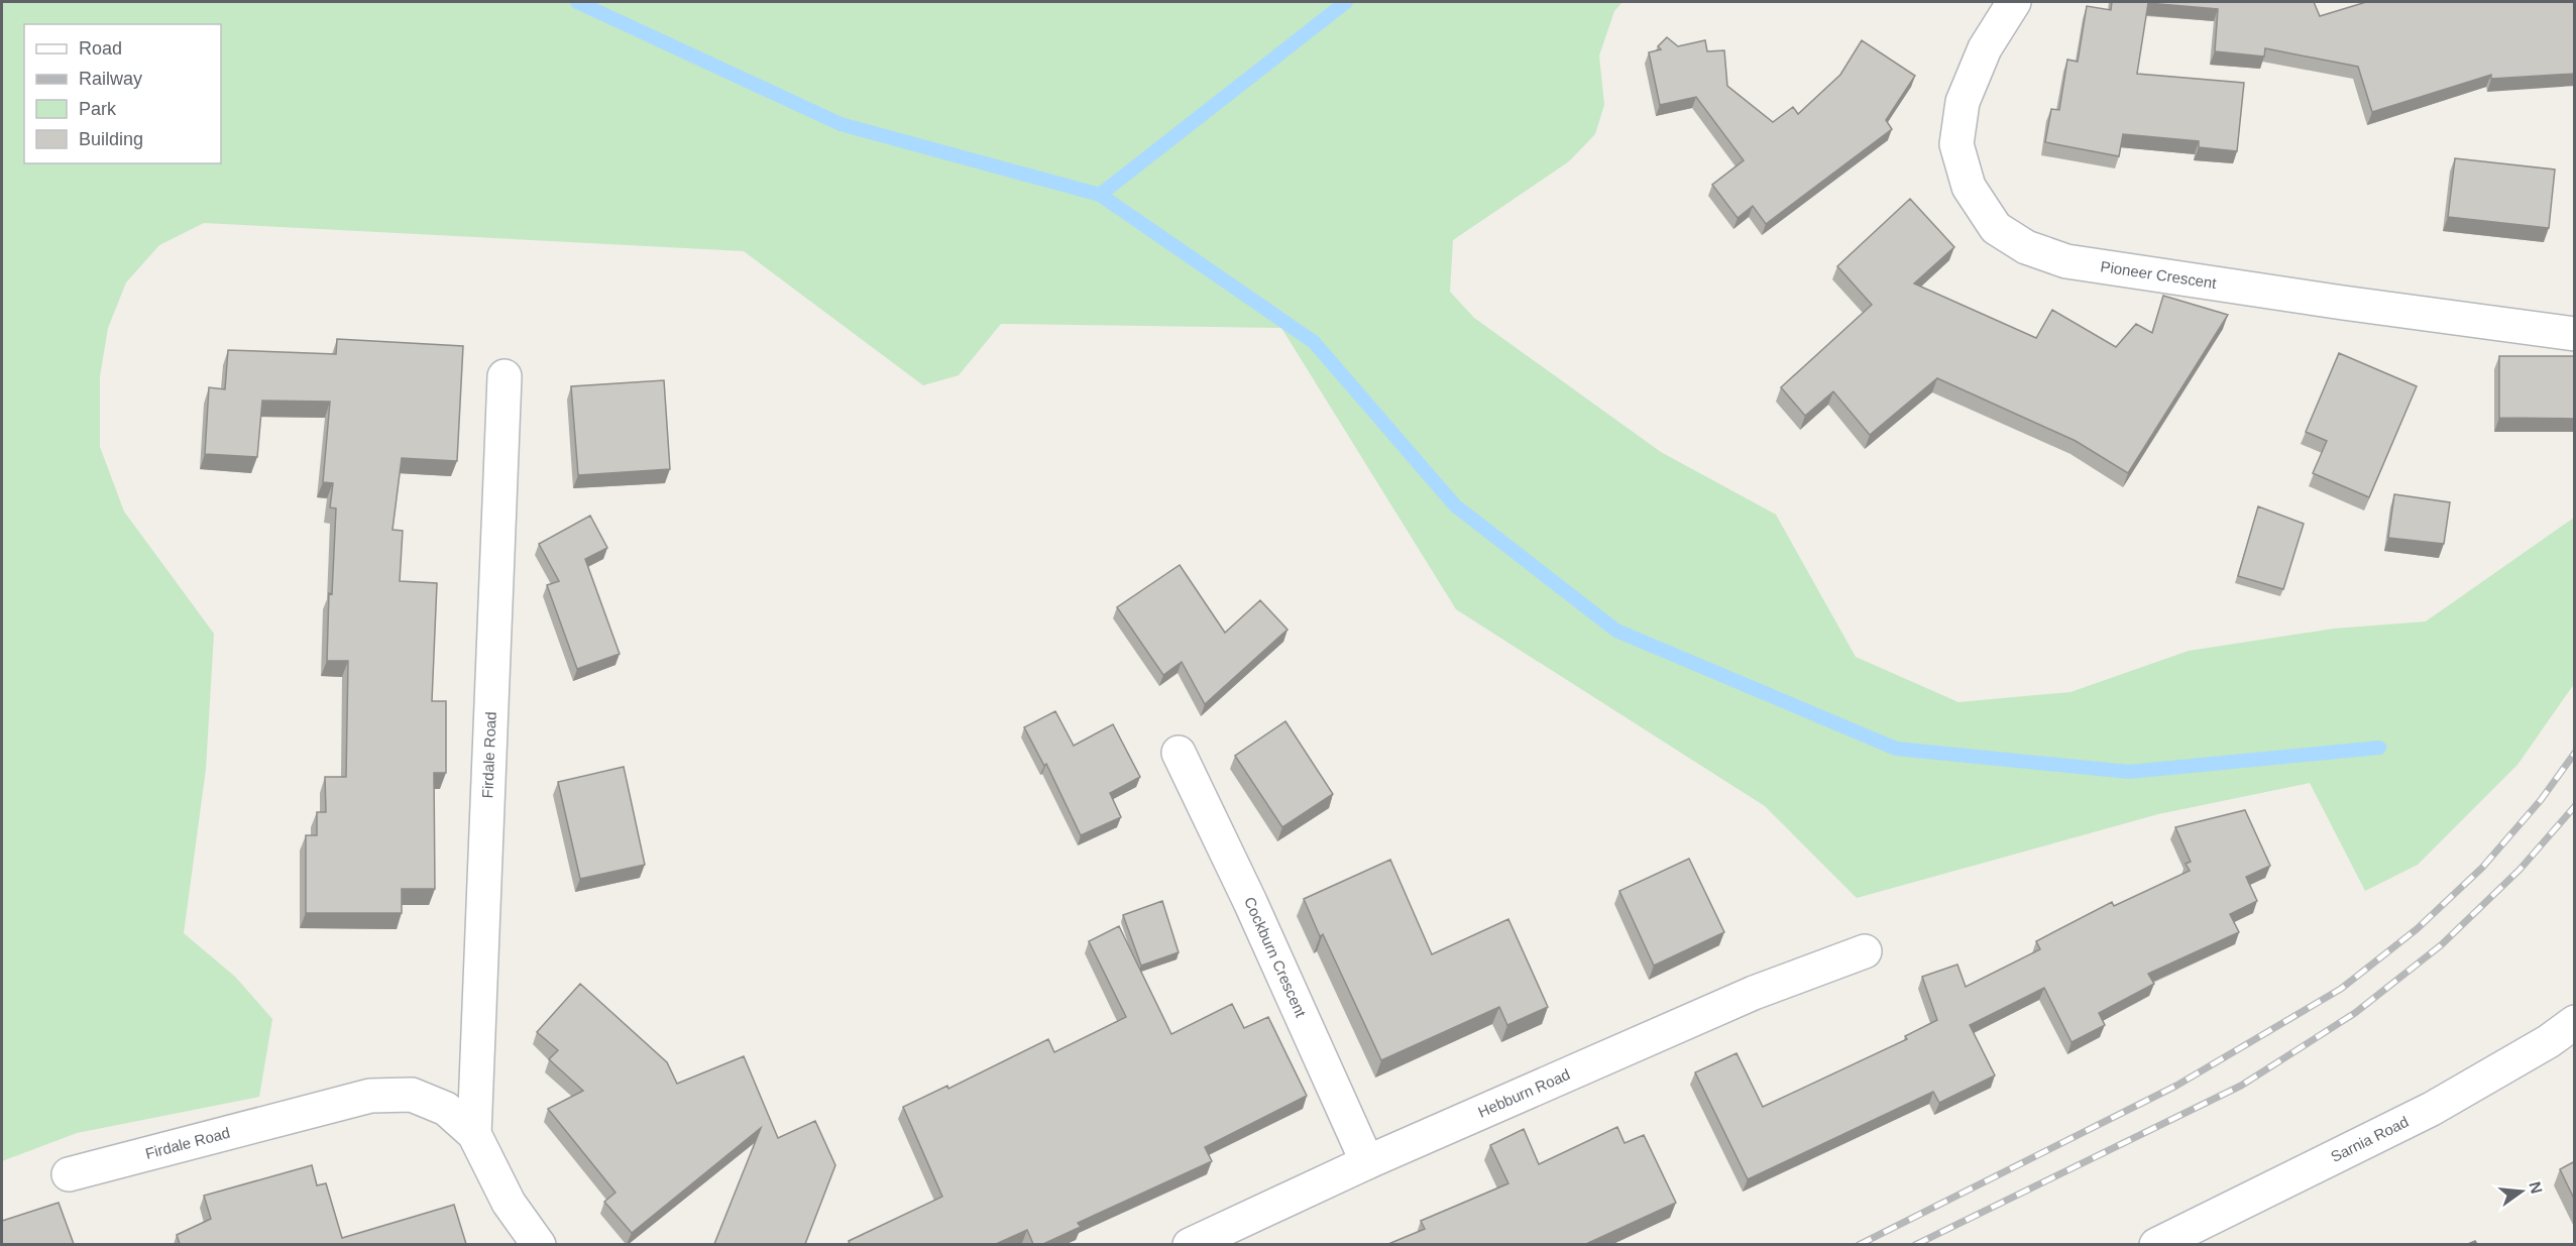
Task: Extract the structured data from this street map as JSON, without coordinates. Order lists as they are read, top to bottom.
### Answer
{
  "streets": {
    "street": [
      "Pioneer Crescent",
      "Firdale Road",
      "Cockburn Crescent",
      "Hebburn Road",
      "Sarnia Road"
    ]
  },
  "crossings": [
    ["Cockburn Crescent", "Hebburn Road"]
  ],
  "legend": [
    "Road",
    "Railway",
    "Park",
    "Building"
  ],
  "north": "right"
}
